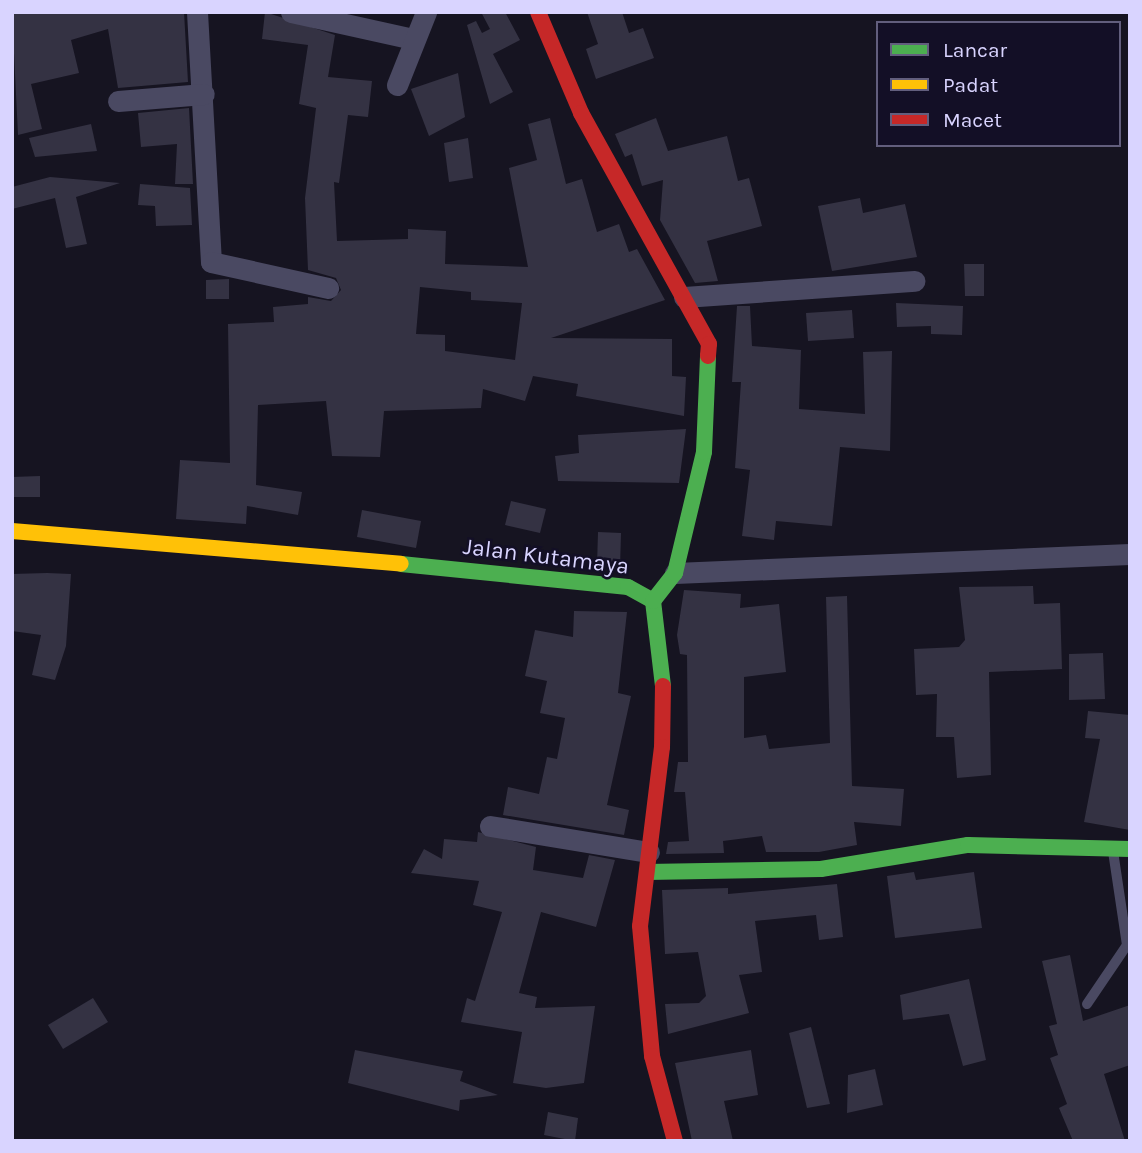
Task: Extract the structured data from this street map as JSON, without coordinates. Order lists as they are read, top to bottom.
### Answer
{
  "streets": {
    "main road": ["Jalan Kutamaya"]
  },
  "legend": ["Lancar", "Padat", "Macet"]
}
